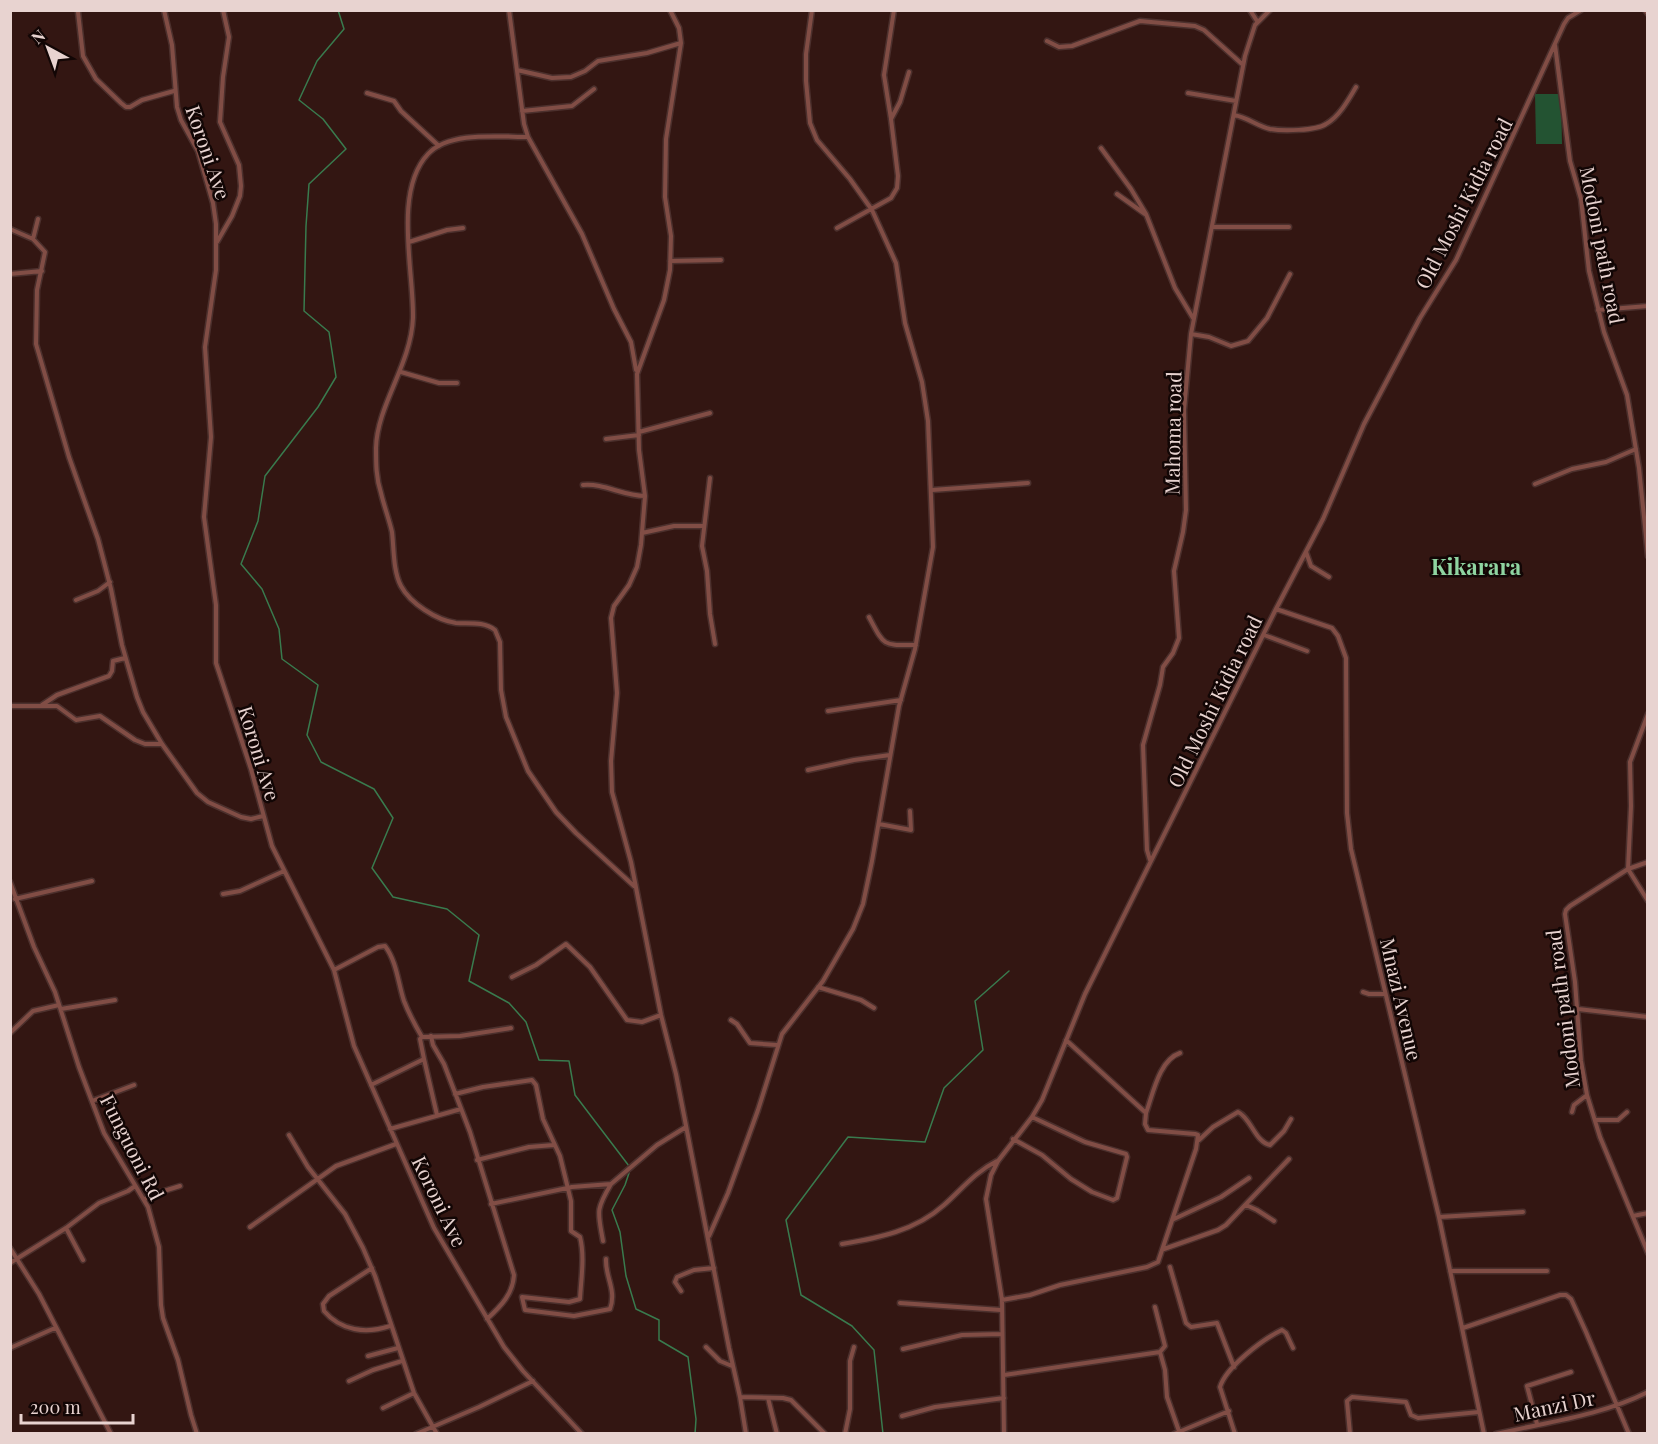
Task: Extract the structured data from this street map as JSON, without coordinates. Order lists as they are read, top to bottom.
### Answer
{
  "streets": {
    "street": [
      "Koroni Ave",
      "Old Moshi Kidia road",
      "Modoni path road",
      "Mahoma road",
      "Mnazi Avenue",
      "Funguoni Rd",
      "Manzi Dr"
    ]
  },
  "crossings": [
    ["Old Moshi Kidia road", "Modoni path road"],
    ["Old Moshi Kidia road", "Mahoma road"],
    ["Old Moshi Kidia road", "Mnazi Avenue"]
  ],
  "districts": ["Kikarara"],
  "scale_bar": "200 m",
  "north": "top left"
}
